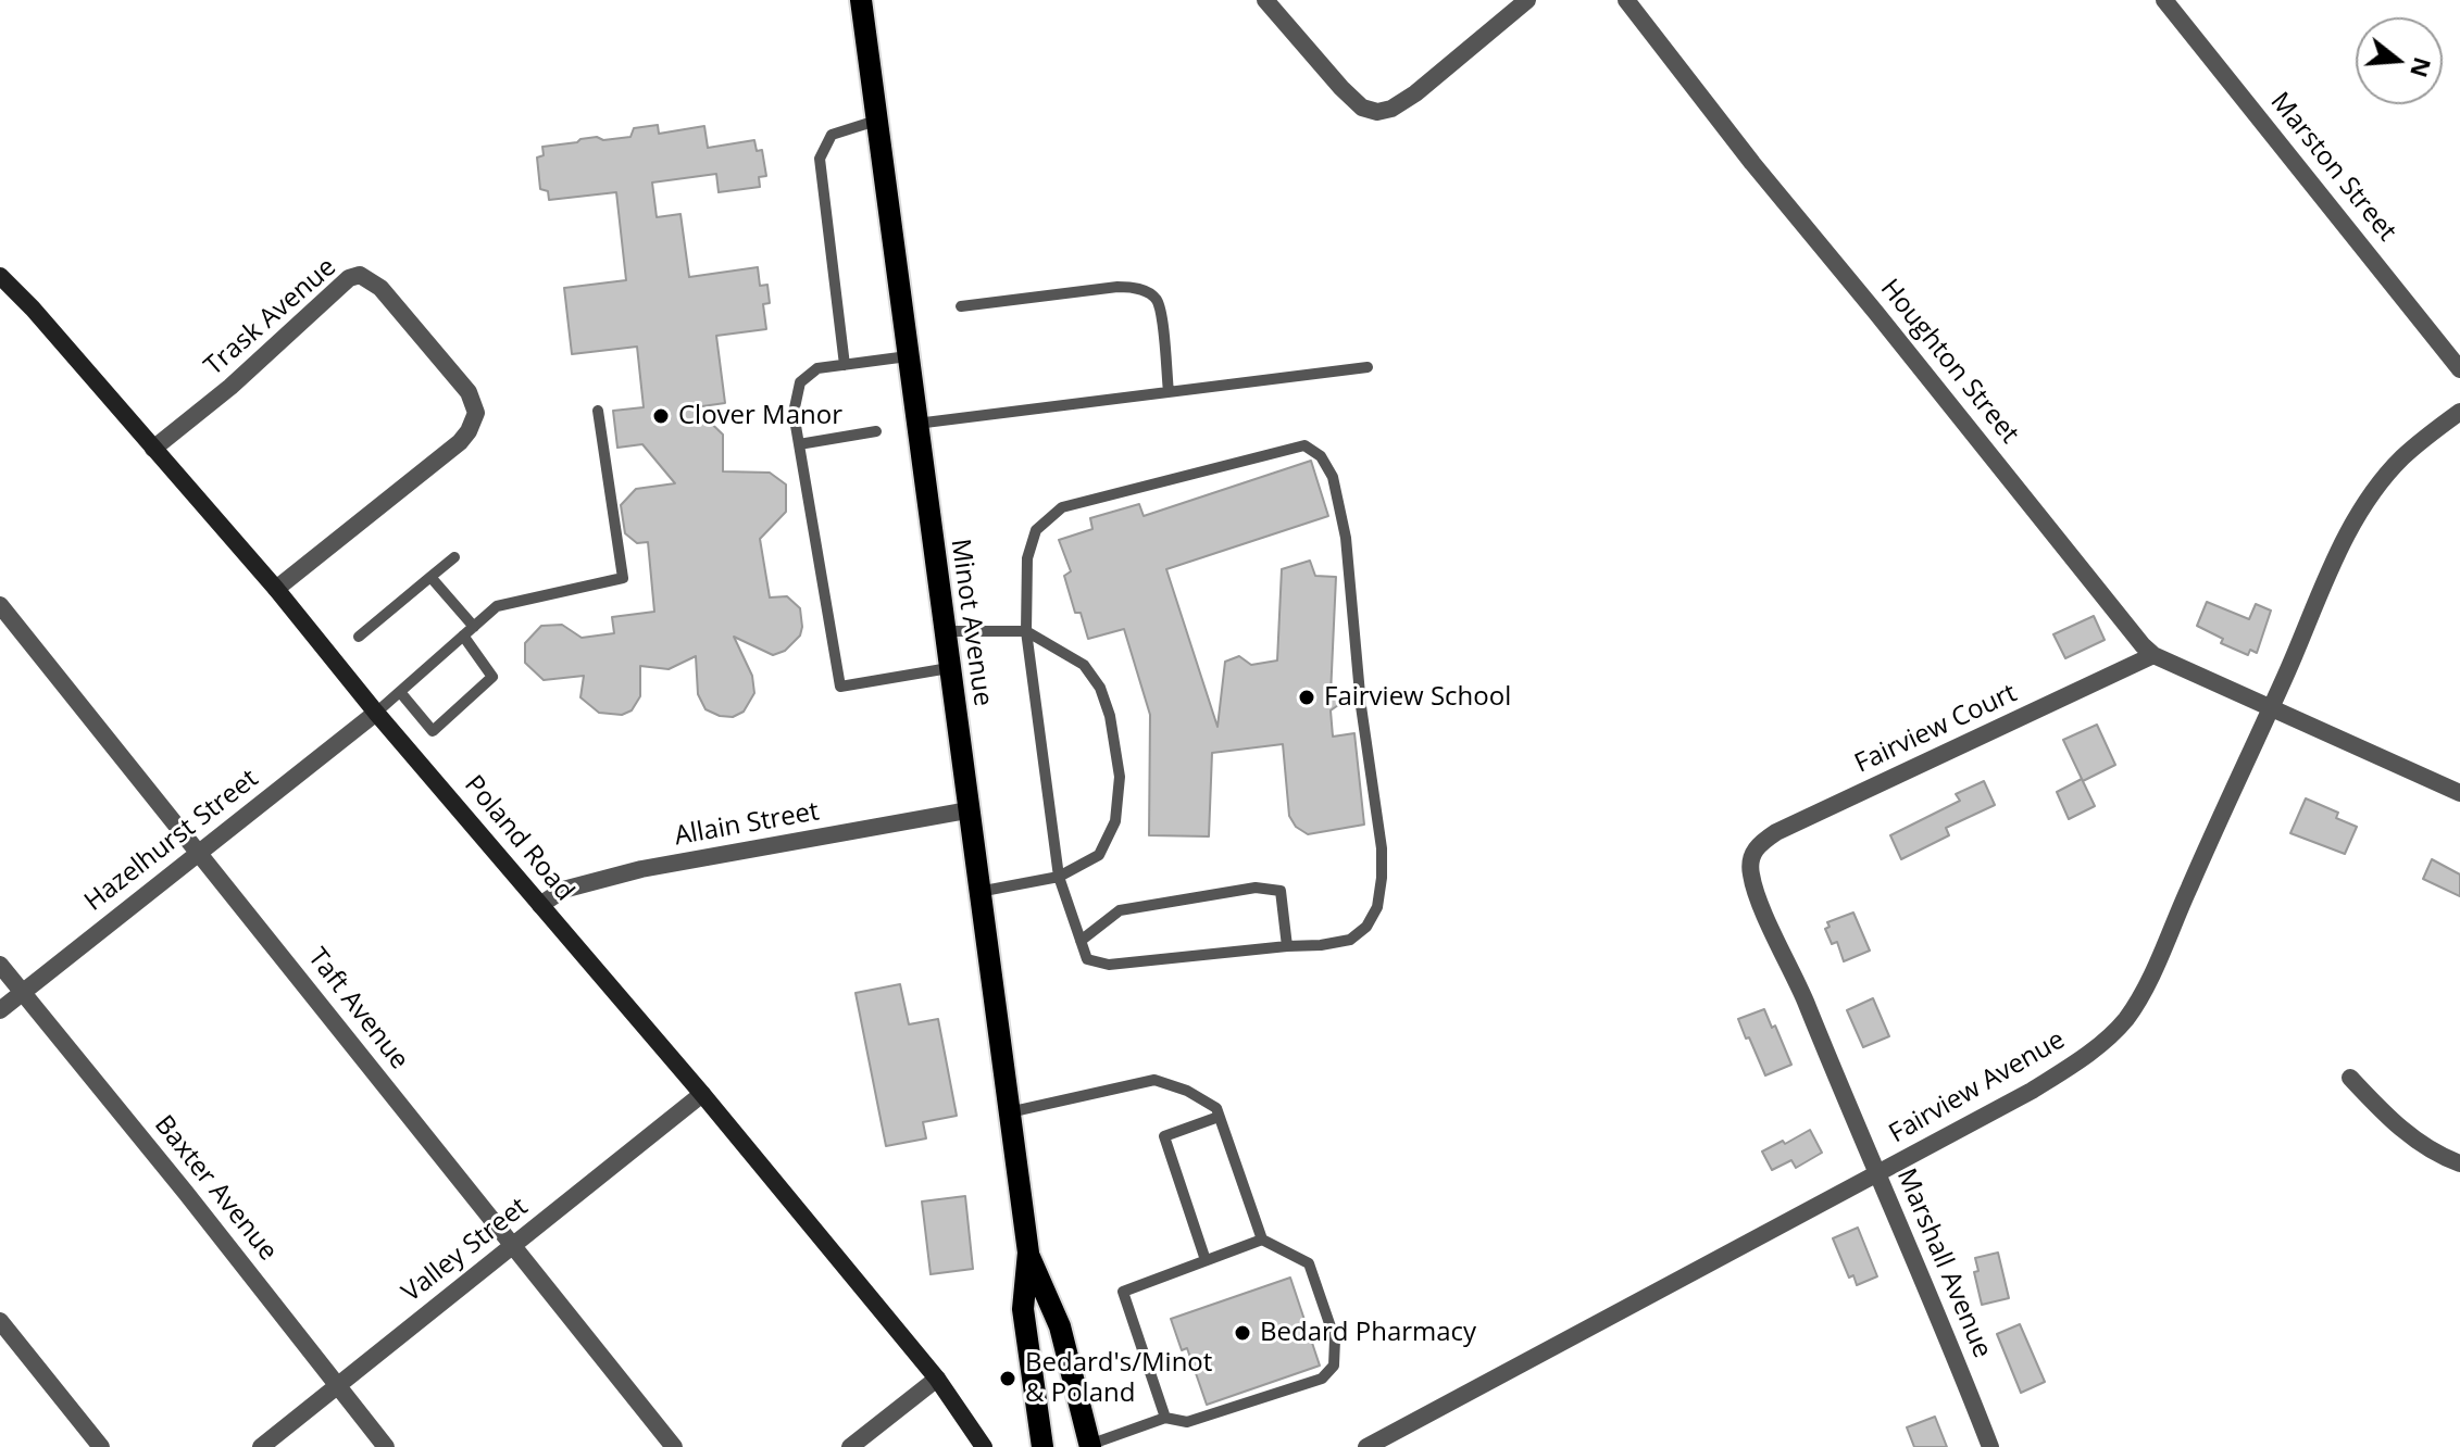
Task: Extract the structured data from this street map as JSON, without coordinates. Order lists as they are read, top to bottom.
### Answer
{
  "streets": {
    "main road": ["Minot Avenue"],
    "street": [
      "Marston Street",
      "Trask Avenue",
      "Houghton Street",
      "Fairview Court",
      "Allain Street",
      "Poland Road",
      "Hazelhurst Street",
      "Taft Avenue",
      "Fairview Avenue",
      "Baxter Avenue",
      "Valley Street",
      "Marshall Avenue"
    ]
  },
  "crossings": [
    ["Trask Avenue", "Poland Road"],
    ["Houghton Street", "Fairview Court"],
    ["Houghton Street", "Fairview Avenue"],
    ["Minot Avenue", "Allain Street"],
    ["Fairview Court", "Marshall Avenue"],
    ["Allain Street", "Poland Road"],
    ["Poland Road", "Hazelhurst Street"],
    ["Poland Road", "Valley Street"],
    ["Hazelhurst Street", "Taft Avenue"],
    ["Hazelhurst Street", "Baxter Avenue"],
    ["Taft Avenue", "Valley Street"],
    ["Fairview Avenue", "Marshall Avenue"],
    ["Baxter Avenue", "Valley Street"]
  ],
  "places": [
    "Clover Manor",
    "Fairview School",
    "Bedard Pharmacy",
    "Bedard's/Minot & Poland"
  ],
  "north": "right"
}
